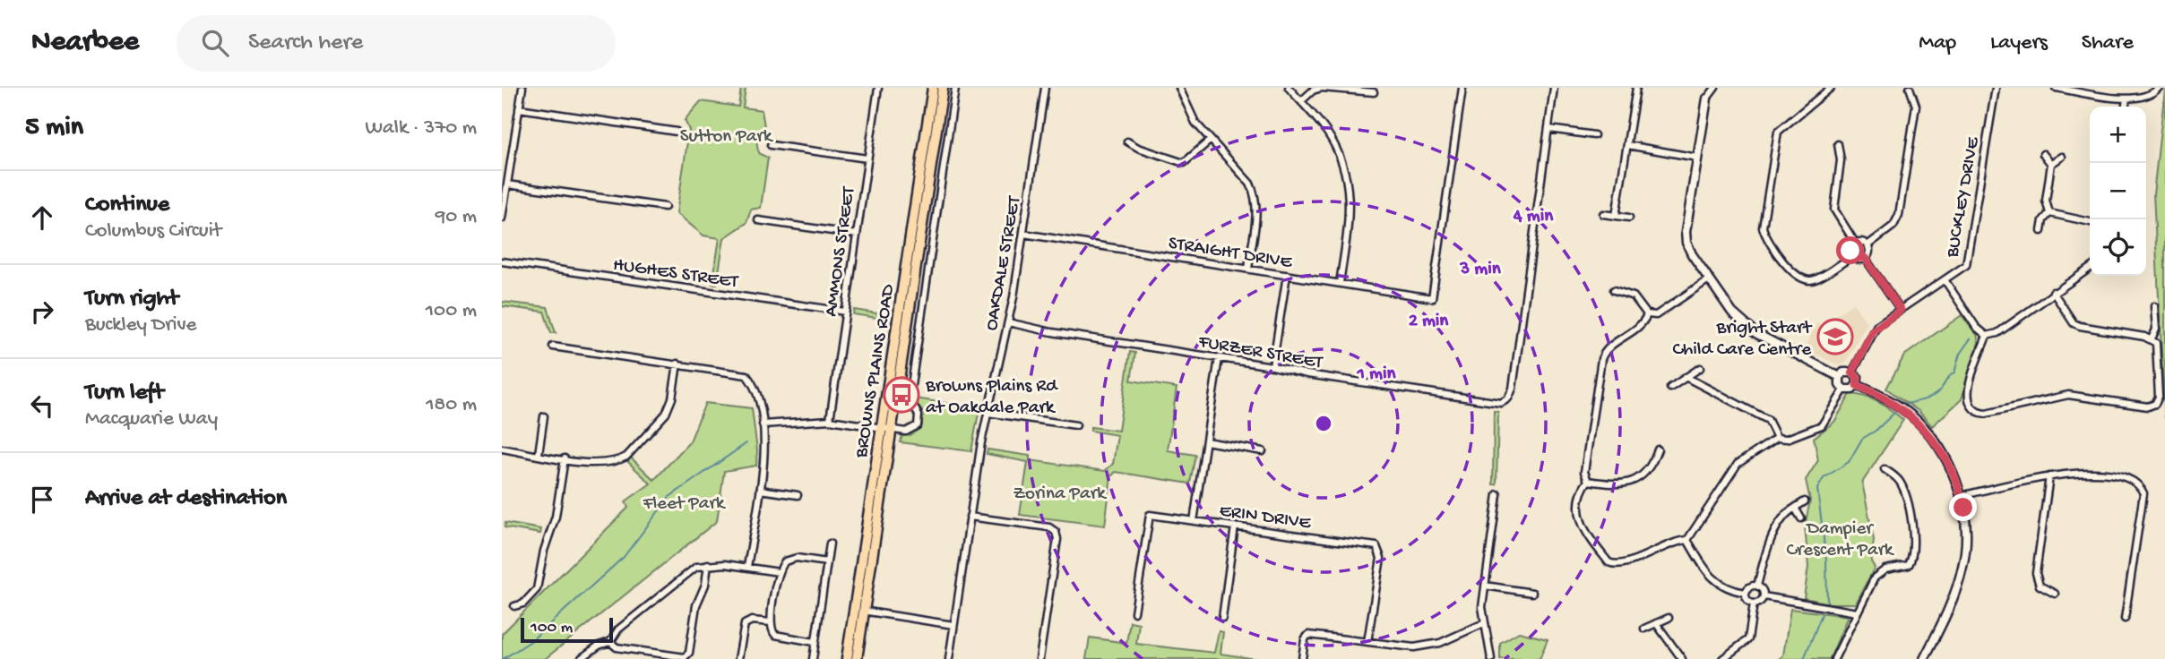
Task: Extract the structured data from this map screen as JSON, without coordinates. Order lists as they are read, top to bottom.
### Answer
{
  "streets": {
    "main road": ["BROWNS PLAINS ROAD"],
    "street": [
      "BUCKLEY DRIVE",
      "STRAIGHT DRIVE",
      "AMMONS STREET",
      "OAKDALE STREET",
      "HUGHES STREET",
      "FURZER STREET",
      "ERIN DRIVE"
    ]
  },
  "crossings": [
    ["STRAIGHT DRIVE", "OAKDALE STREET"],
    ["AMMONS STREET", "HUGHES STREET"],
    ["OAKDALE STREET", "FURZER STREET"]
  ],
  "parks": [
    "Sutton Park",
    "Zorina Park",
    "Fleet Park",
    "Dampier Crescent Park"
  ],
  "places": {
    "school or university": ["Bright Start Child Care Centre"],
    "bus stop": ["Browns Plains Rd at Oakdale Park"]
  },
  "scale_bar": "100 m",
  "page": {
    "header": "Nearbee",
    "search": "Search here",
    "nav": ["Map", "Layers", "Share"],
    "heading": ["5 min", "Walk · 370 m"],
    "map_buttons": ["+", "−"],
    "list": [
      ["Continue", "Columbus Circuit", "90 m"],
      ["Turn right", "Buckley Drive", "100 m"],
      ["Turn left", "Macquarie Way", "180 m"],
      "Arrive at destination"
    ],
    "scale": "100 m"
  },
  "rings": [
    "4 min",
    "3 min",
    "2 min",
    "1 min"
  ]
}
